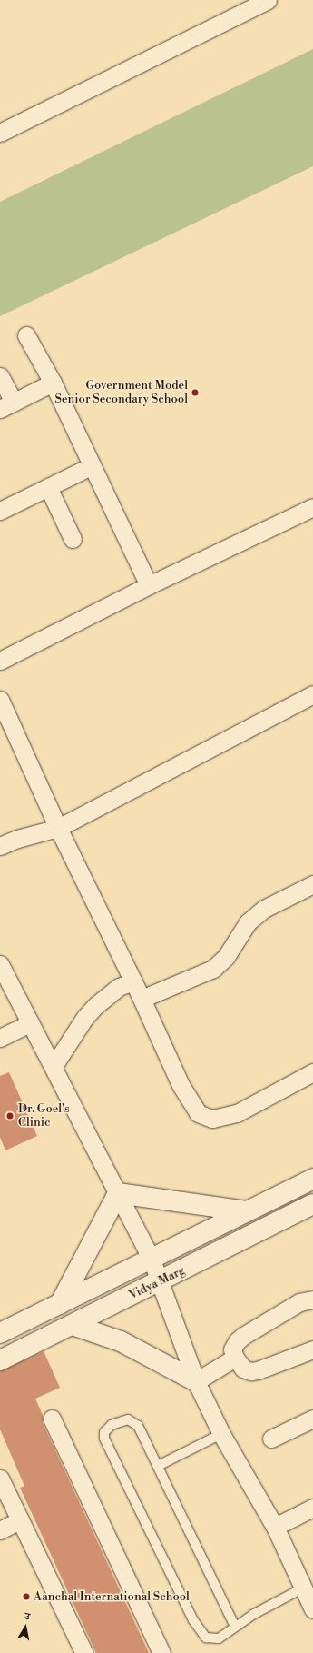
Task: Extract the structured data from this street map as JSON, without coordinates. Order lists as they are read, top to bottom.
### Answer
{
  "streets": {
    "main road": ["Vidya Marg"]
  },
  "places": ["Government Model Senior Secondary School", "Dr. Goel's Clinic", "Aanchal International School"],
  "north": "top"
}
